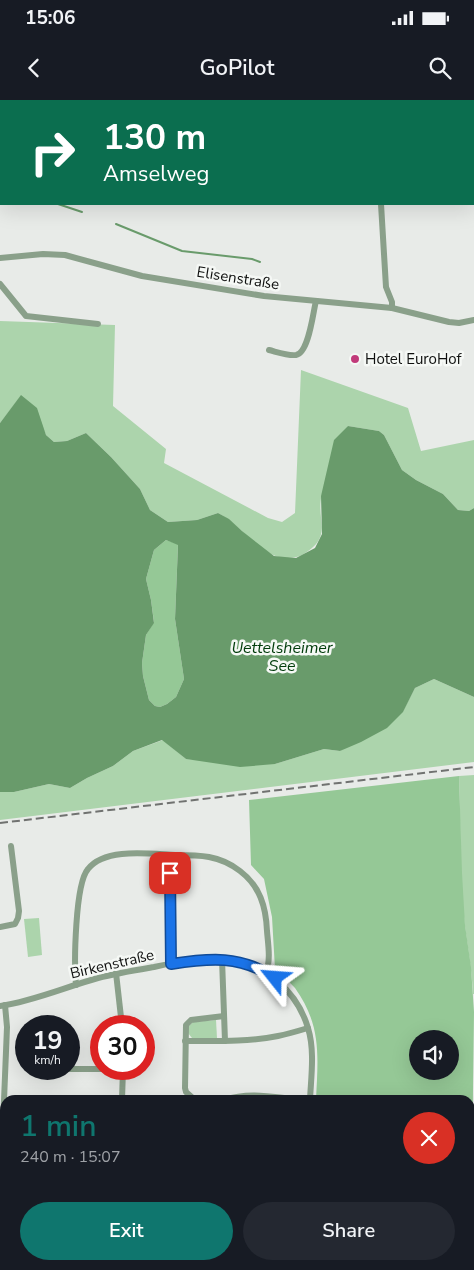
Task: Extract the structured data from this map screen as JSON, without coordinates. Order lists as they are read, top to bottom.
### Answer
{
  "streets": {
    "street": ["Elisenstraße", "Birkenstraße"]
  },
  "water": ["Uettelsheimer See"],
  "places": ["Hotel EuroHof"],
  "page": {
    "status": "15:06",
    "header": "GoPilot",
    "turn": ["130 m", "Amselweg"],
    "speed": "19 km/h",
    "limit": "30",
    "heading": ["1 min", "240 m · 15:07"],
    "buttons": ["Exit", "Share"]
  }
}
